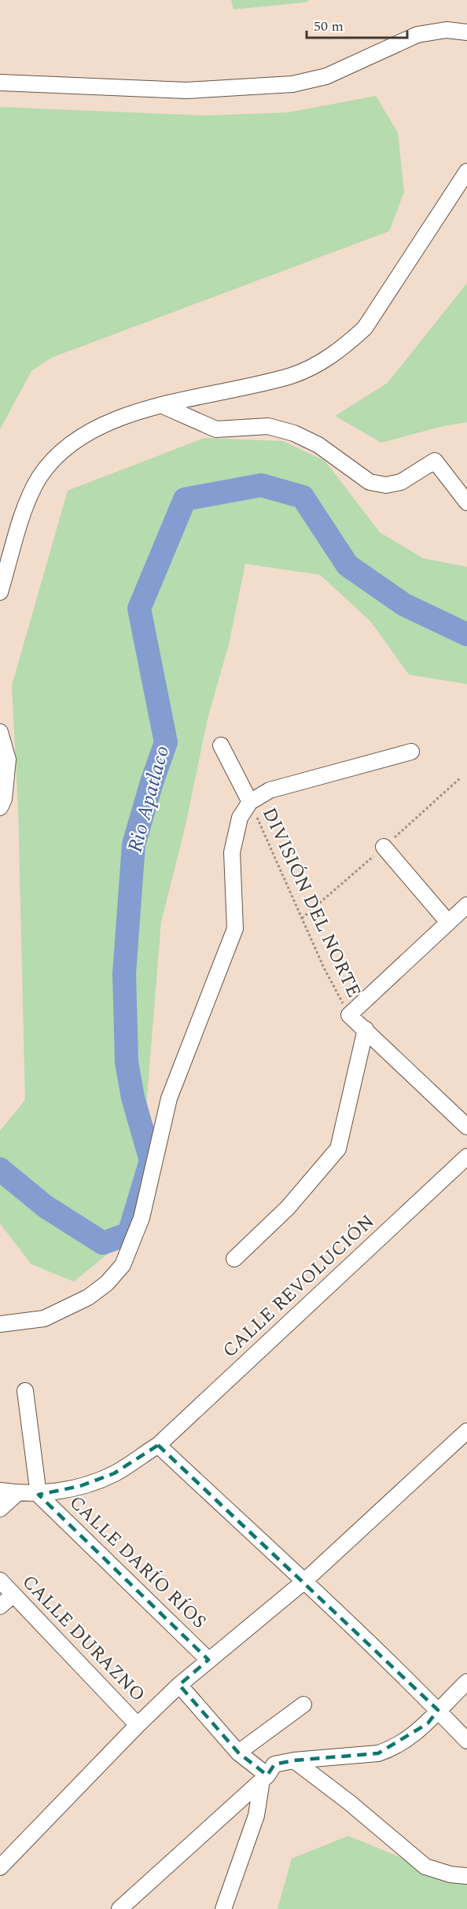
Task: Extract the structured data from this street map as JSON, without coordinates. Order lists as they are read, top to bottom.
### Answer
{
  "streets": {
    "street": ["CALLE REVOLUCIÓN", "CALLE DARÍO RÍOS", "CALLE DURAZNO"],
    "path": ["DIVISIÓN DEL NORTE"]
  },
  "crossings": [
    ["CALLE REVOLUCIÓN", "CALLE DARÍO RÍOS"]
  ],
  "water": ["Rio Apatlaco"],
  "scale_bar": "50 m"
}
